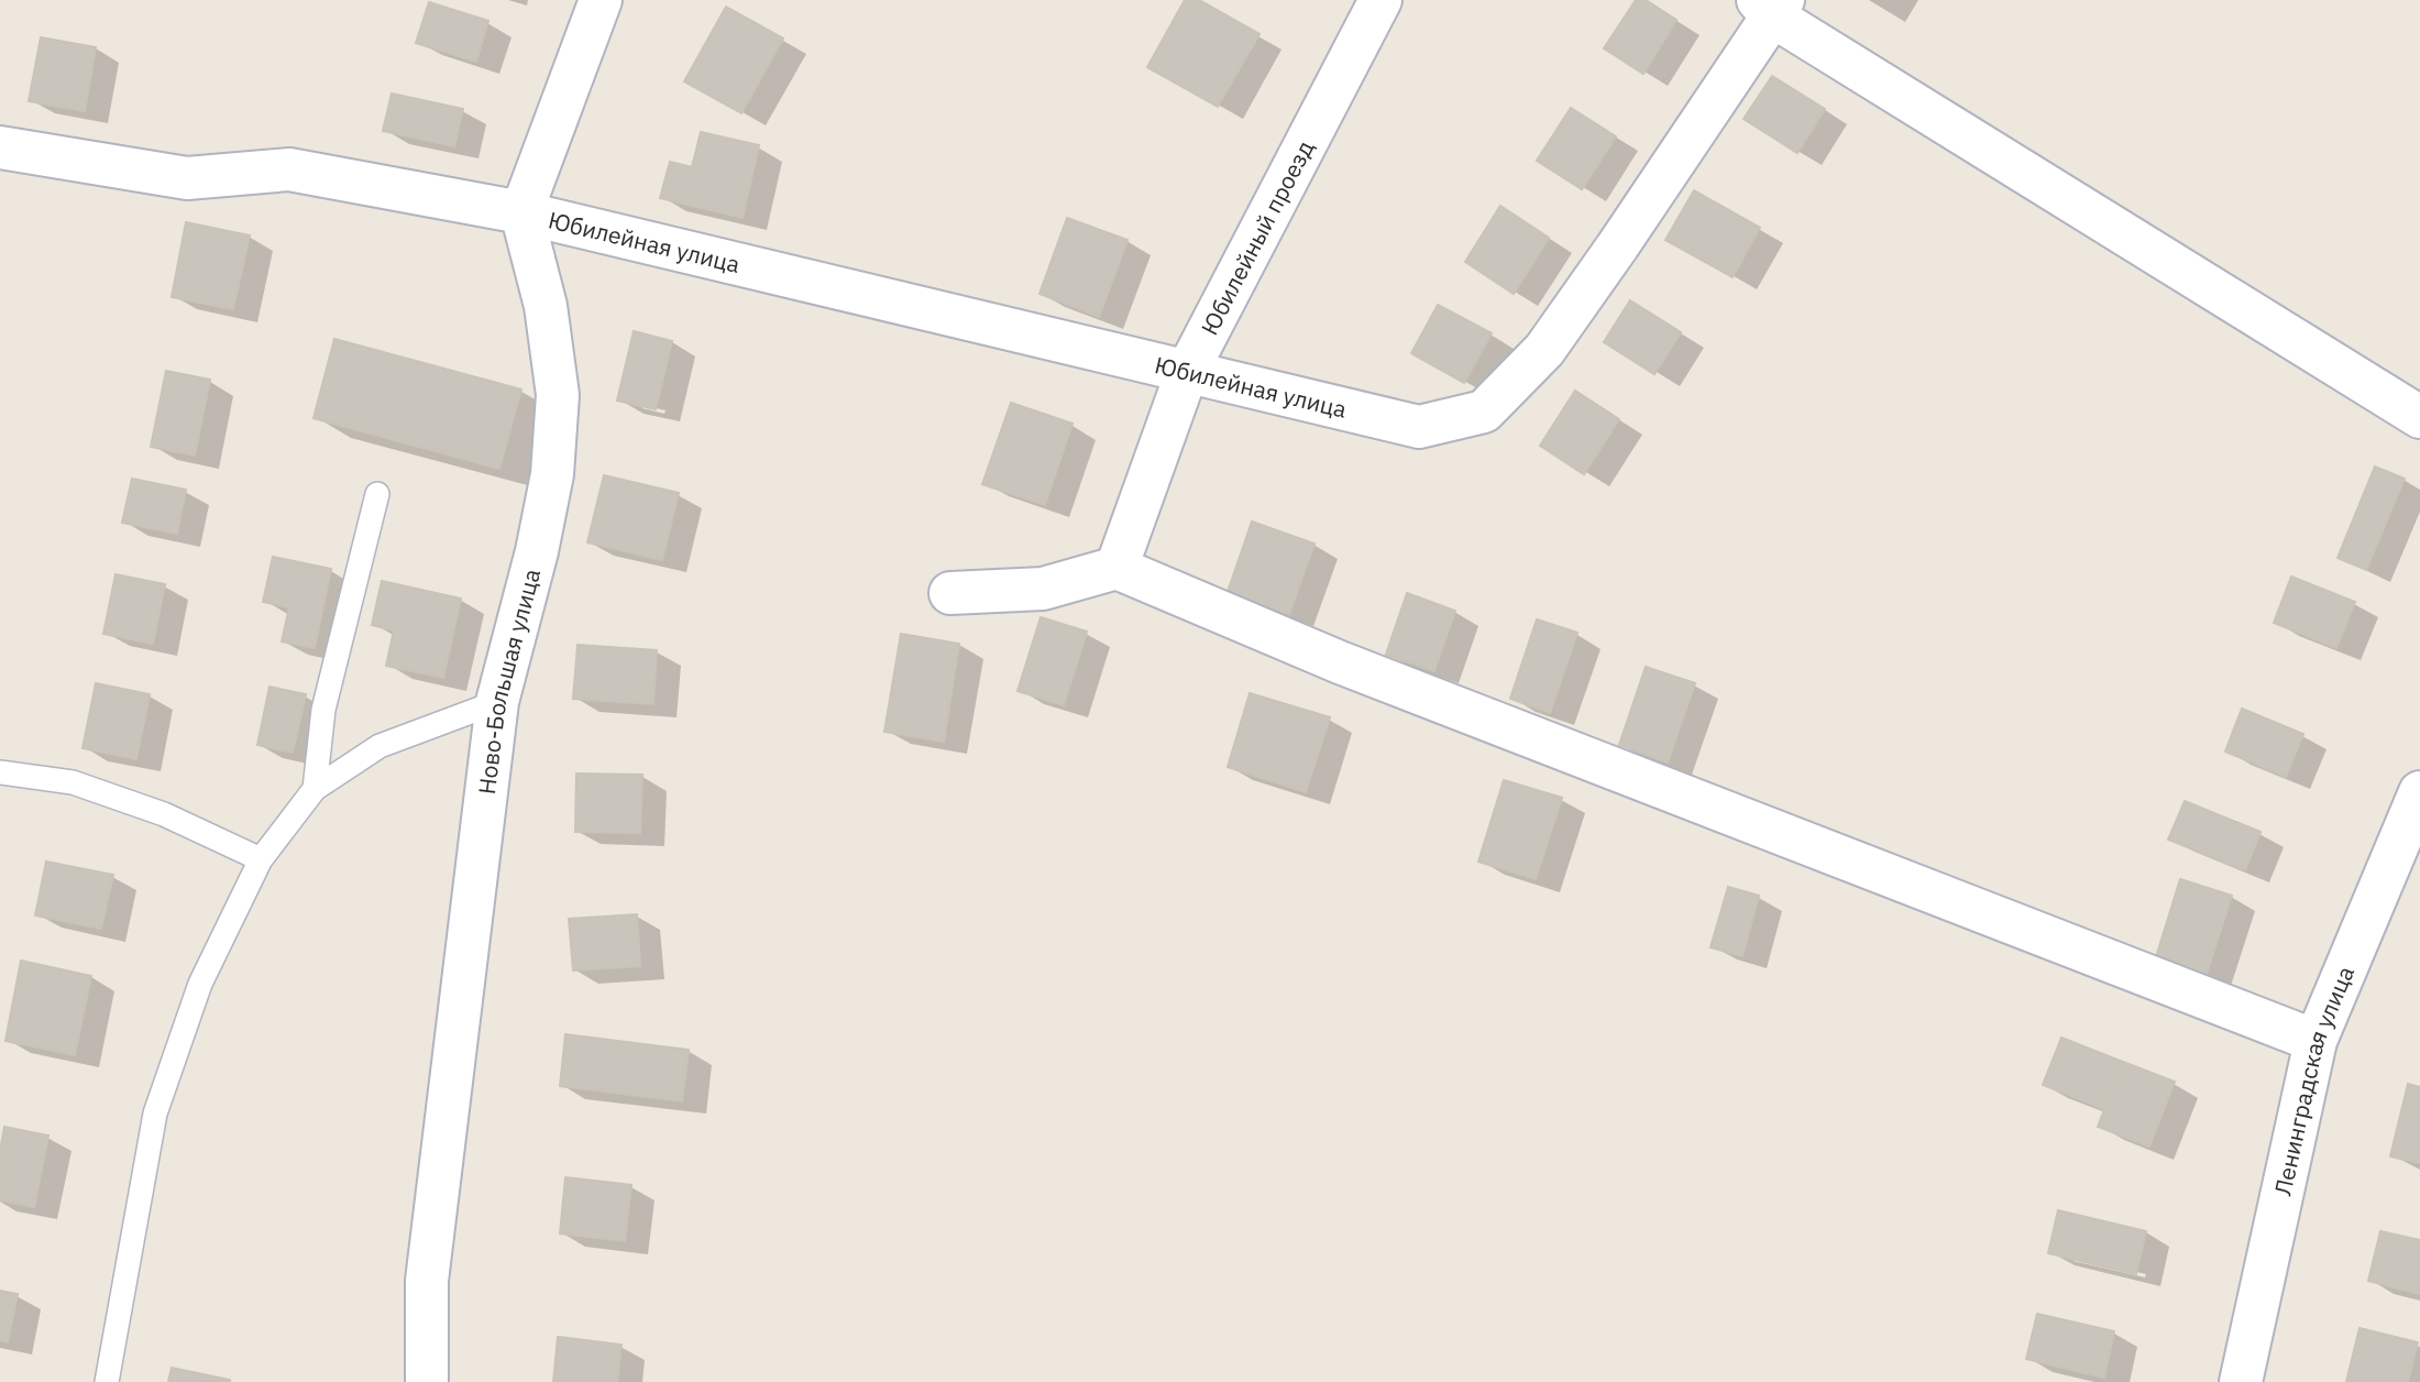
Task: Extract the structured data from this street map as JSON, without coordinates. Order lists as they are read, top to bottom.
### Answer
{
  "streets": {
    "street": [
      "Юбилейный проезд",
      "Юбилейная улица",
      "Ново-Большая улица",
      "Ленинградская улица"
    ]
  },
  "crossings": [
    ["Юбилейный проезд", "Юбилейная улица"],
    ["Юбилейная улица", "Ново-Большая улица"]
  ]
}
